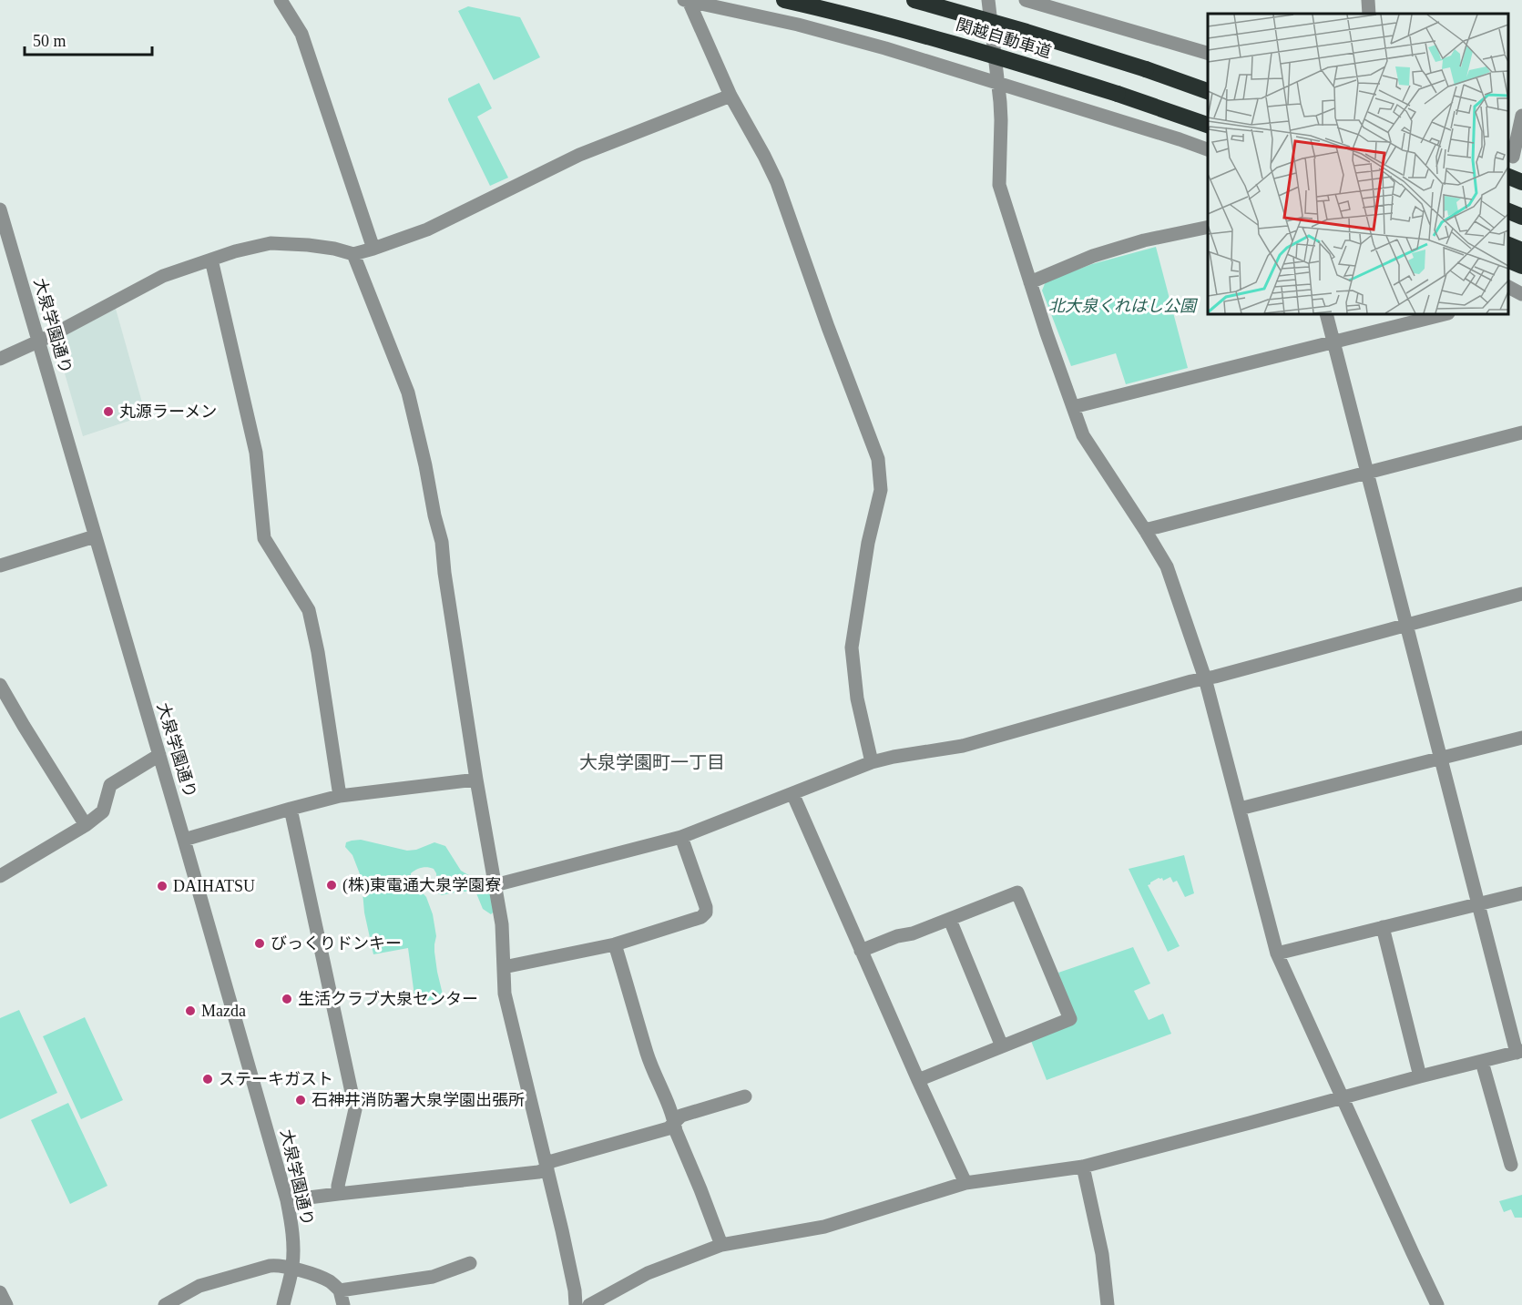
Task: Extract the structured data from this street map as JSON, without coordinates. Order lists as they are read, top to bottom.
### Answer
{
  "streets": {
    "highway": ["関越自動車道"],
    "street": ["大泉学園通り"]
  },
  "districts": ["大泉学園町一丁目"],
  "parks": ["北大泉くれはし公園"],
  "places": [
    "丸源ラーメン",
    "(株)東電通大泉学園寮",
    "DAIHATSU",
    "びっくりドンキー",
    "生活クラブ大泉センター",
    "Mazda",
    "ステーキガスト",
    "石神井消防署大泉学園出張所"
  ],
  "scale_bar": "50 m"
}
